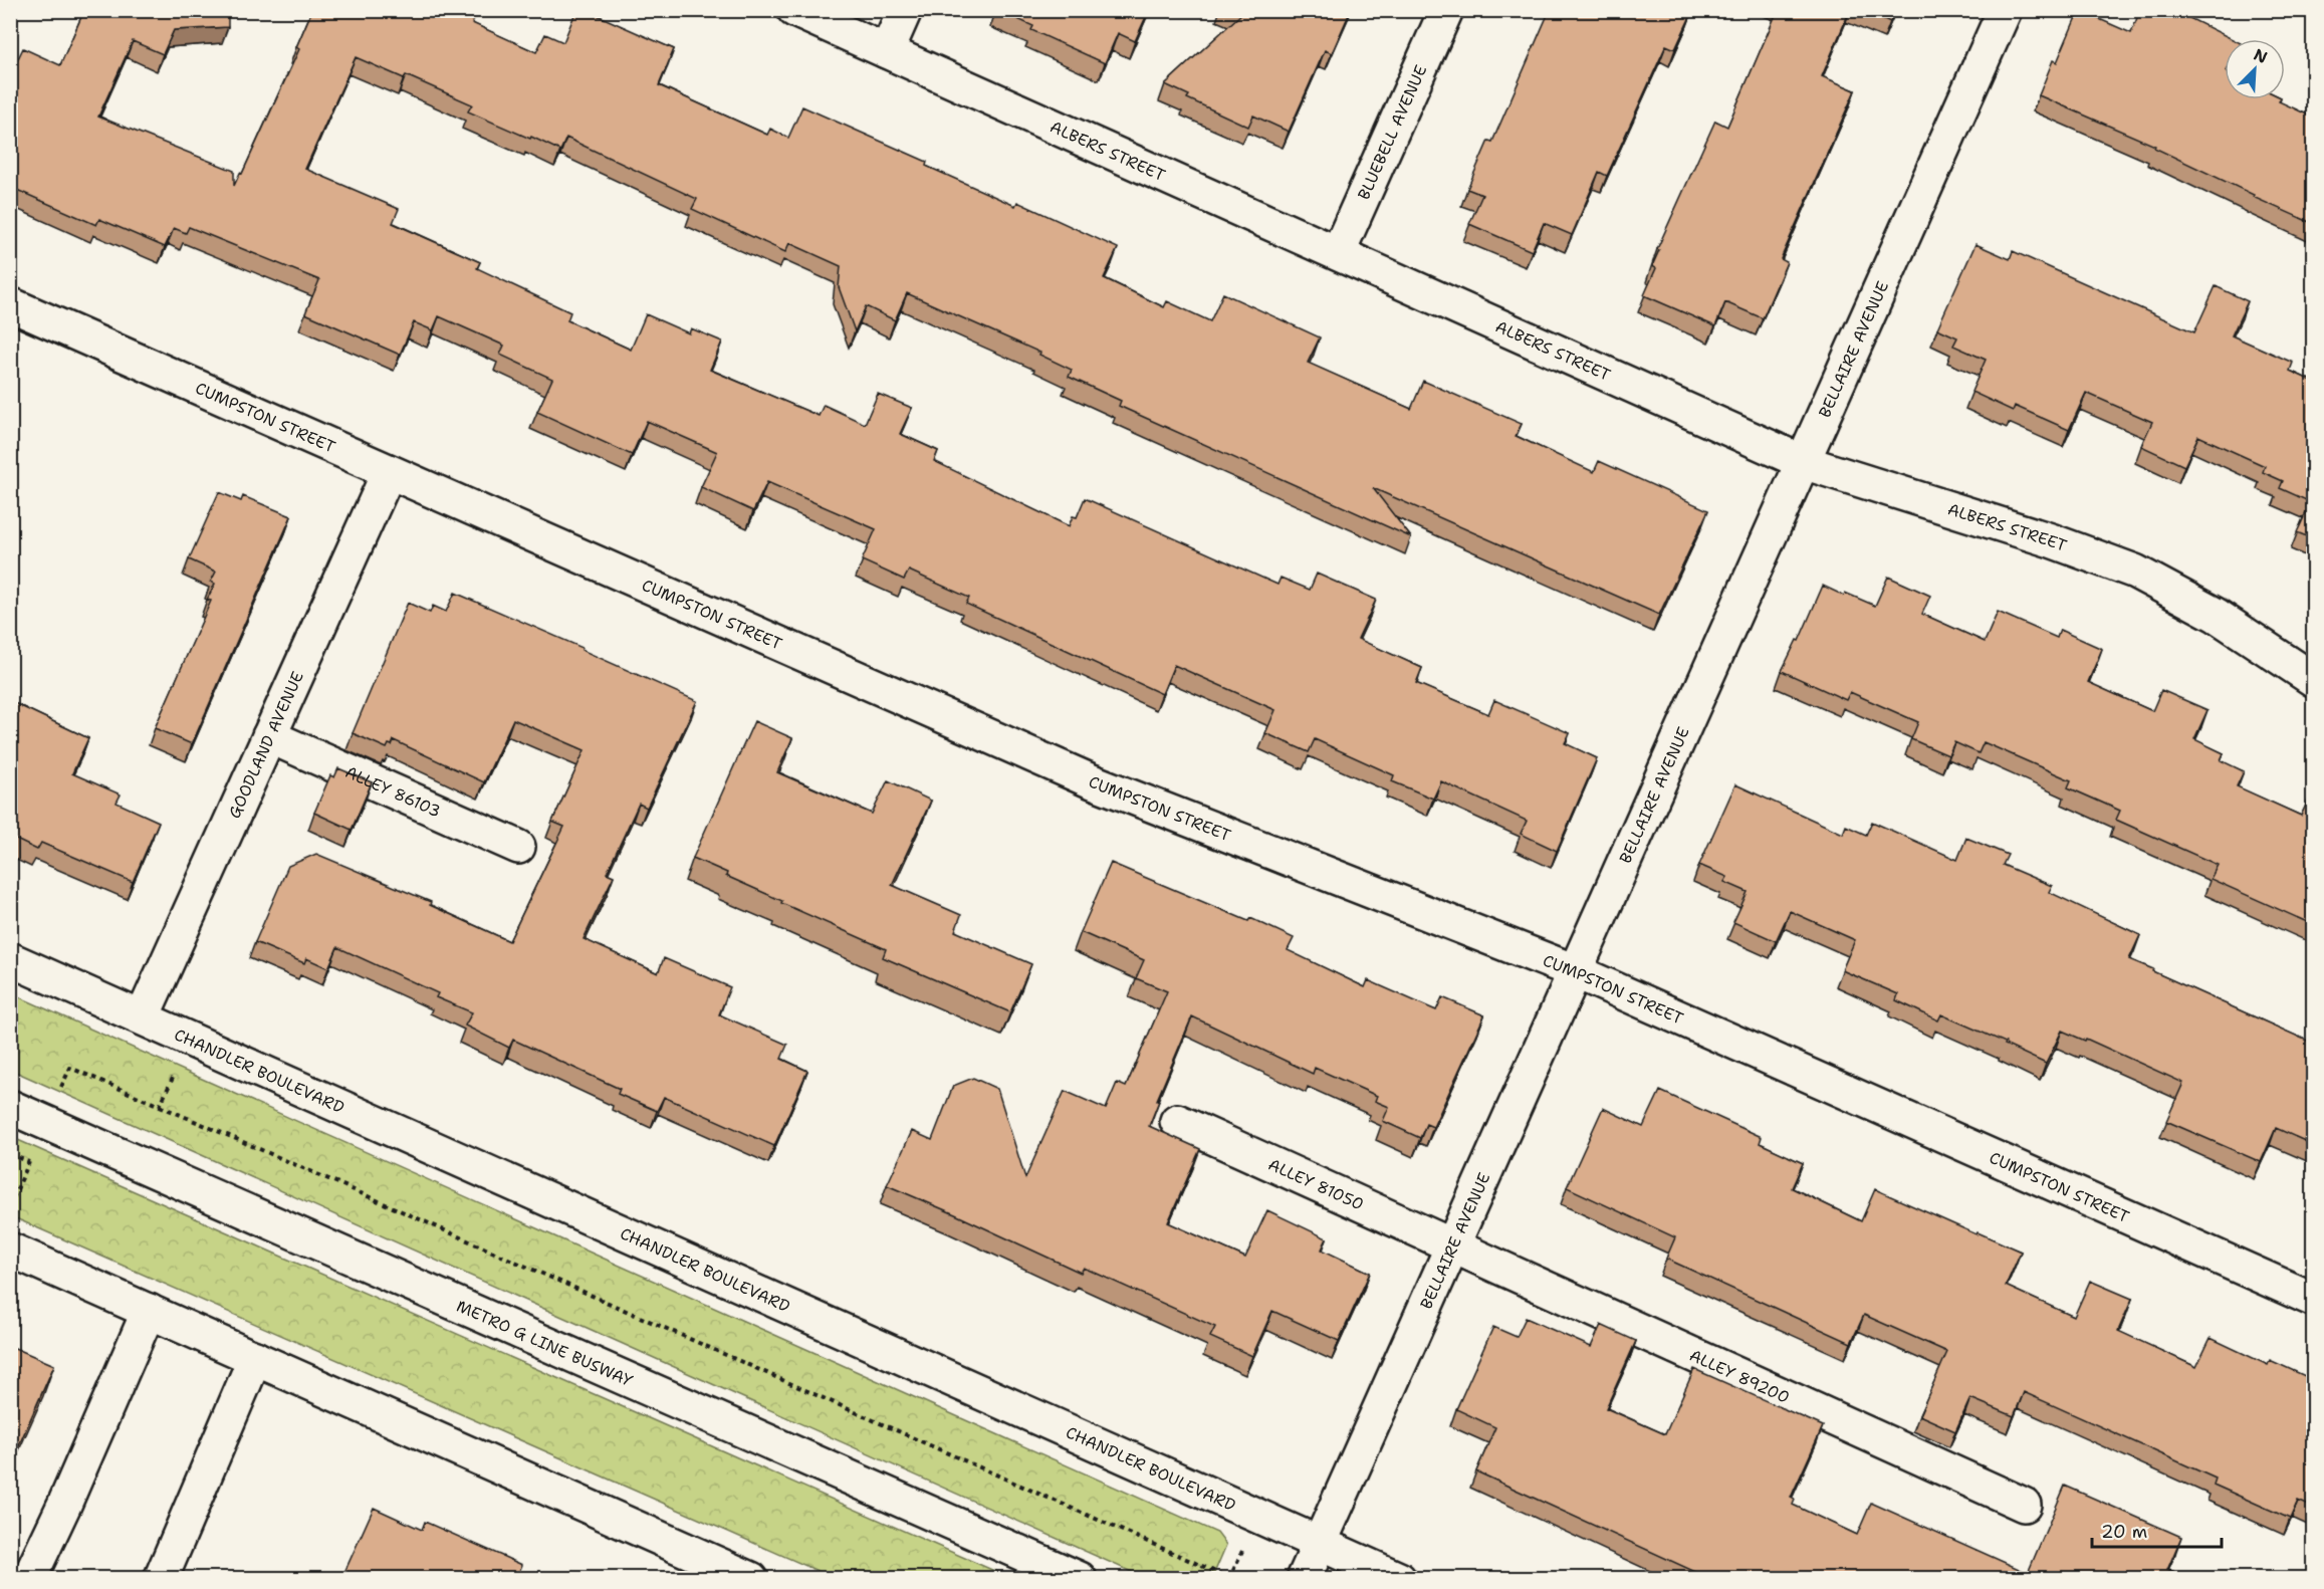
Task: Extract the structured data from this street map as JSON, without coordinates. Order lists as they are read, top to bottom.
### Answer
{
  "streets": {
    "street": [
      "BLUEBELL AVENUE",
      "ALBERS STREET",
      "BELLAIRE AVENUE",
      "CUMPSTON STREET",
      "GOODLAND AVENUE",
      "ALLEY 86103",
      "CHANDLER BOULEVARD",
      "ALLEY 81050",
      "METRO G LINE BUSWAY",
      "ALLEY 89200"
    ]
  },
  "crossings": [
    ["BLUEBELL AVENUE", "ALBERS STREET"],
    ["ALBERS STREET", "BELLAIRE AVENUE"],
    ["BELLAIRE AVENUE", "CUMPSTON STREET"],
    ["BELLAIRE AVENUE", "CHANDLER BOULEVARD"],
    ["BELLAIRE AVENUE", "ALLEY 81050"],
    ["BELLAIRE AVENUE", "ALLEY 89200"],
    ["CUMPSTON STREET", "GOODLAND AVENUE"],
    ["GOODLAND AVENUE", "ALLEY 86103"],
    ["GOODLAND AVENUE", "CHANDLER BOULEVARD"],
    ["ALLEY 81050", "ALLEY 89200"]
  ],
  "scale_bar": "20 m",
  "north": "top right"
}
